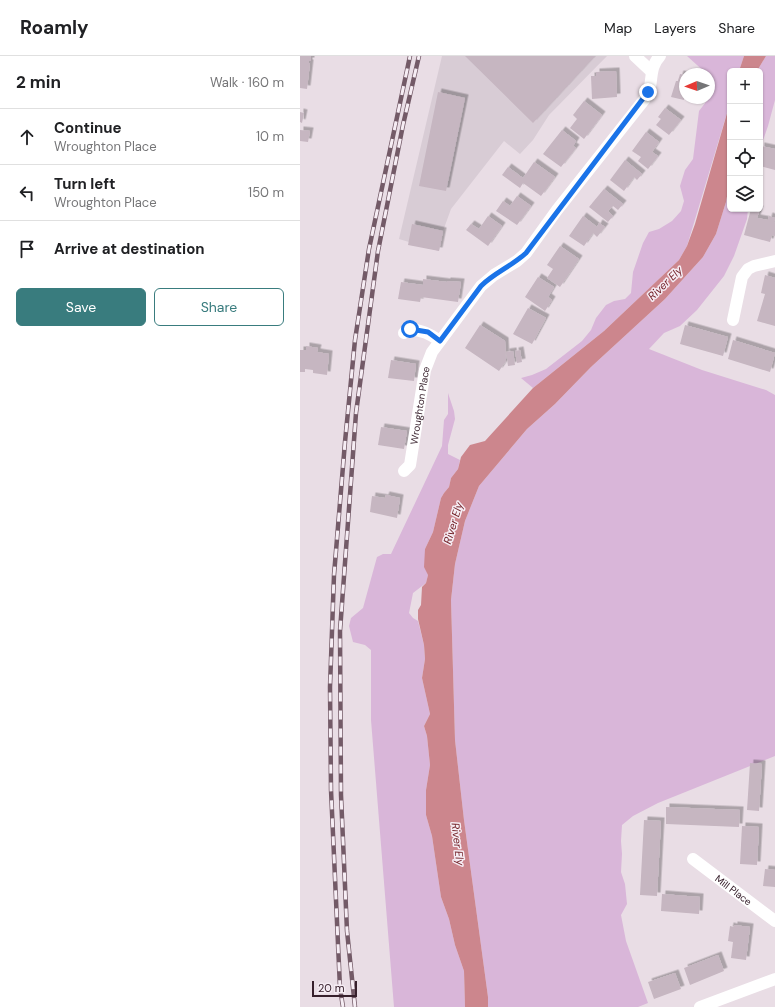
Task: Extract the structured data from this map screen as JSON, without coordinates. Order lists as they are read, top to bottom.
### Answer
{
  "streets": {
    "street": ["Wroughton Place", "Mill Place"]
  },
  "water": ["River Ely"],
  "scale_bar": "20 m",
  "north": "left",
  "page": {
    "header": "Roamly",
    "nav": ["Map", "Layers", "Share"],
    "heading": ["2 min", "Walk · 160 m"],
    "map_buttons": ["+", "−"],
    "list": [
      ["Continue", "Wroughton Place", "10 m"],
      ["Turn left", "Wroughton Place", "150 m"],
      "Arrive at destination"
    ],
    "buttons": ["Save", "Share"],
    "scale": "20 m"
  }
}
